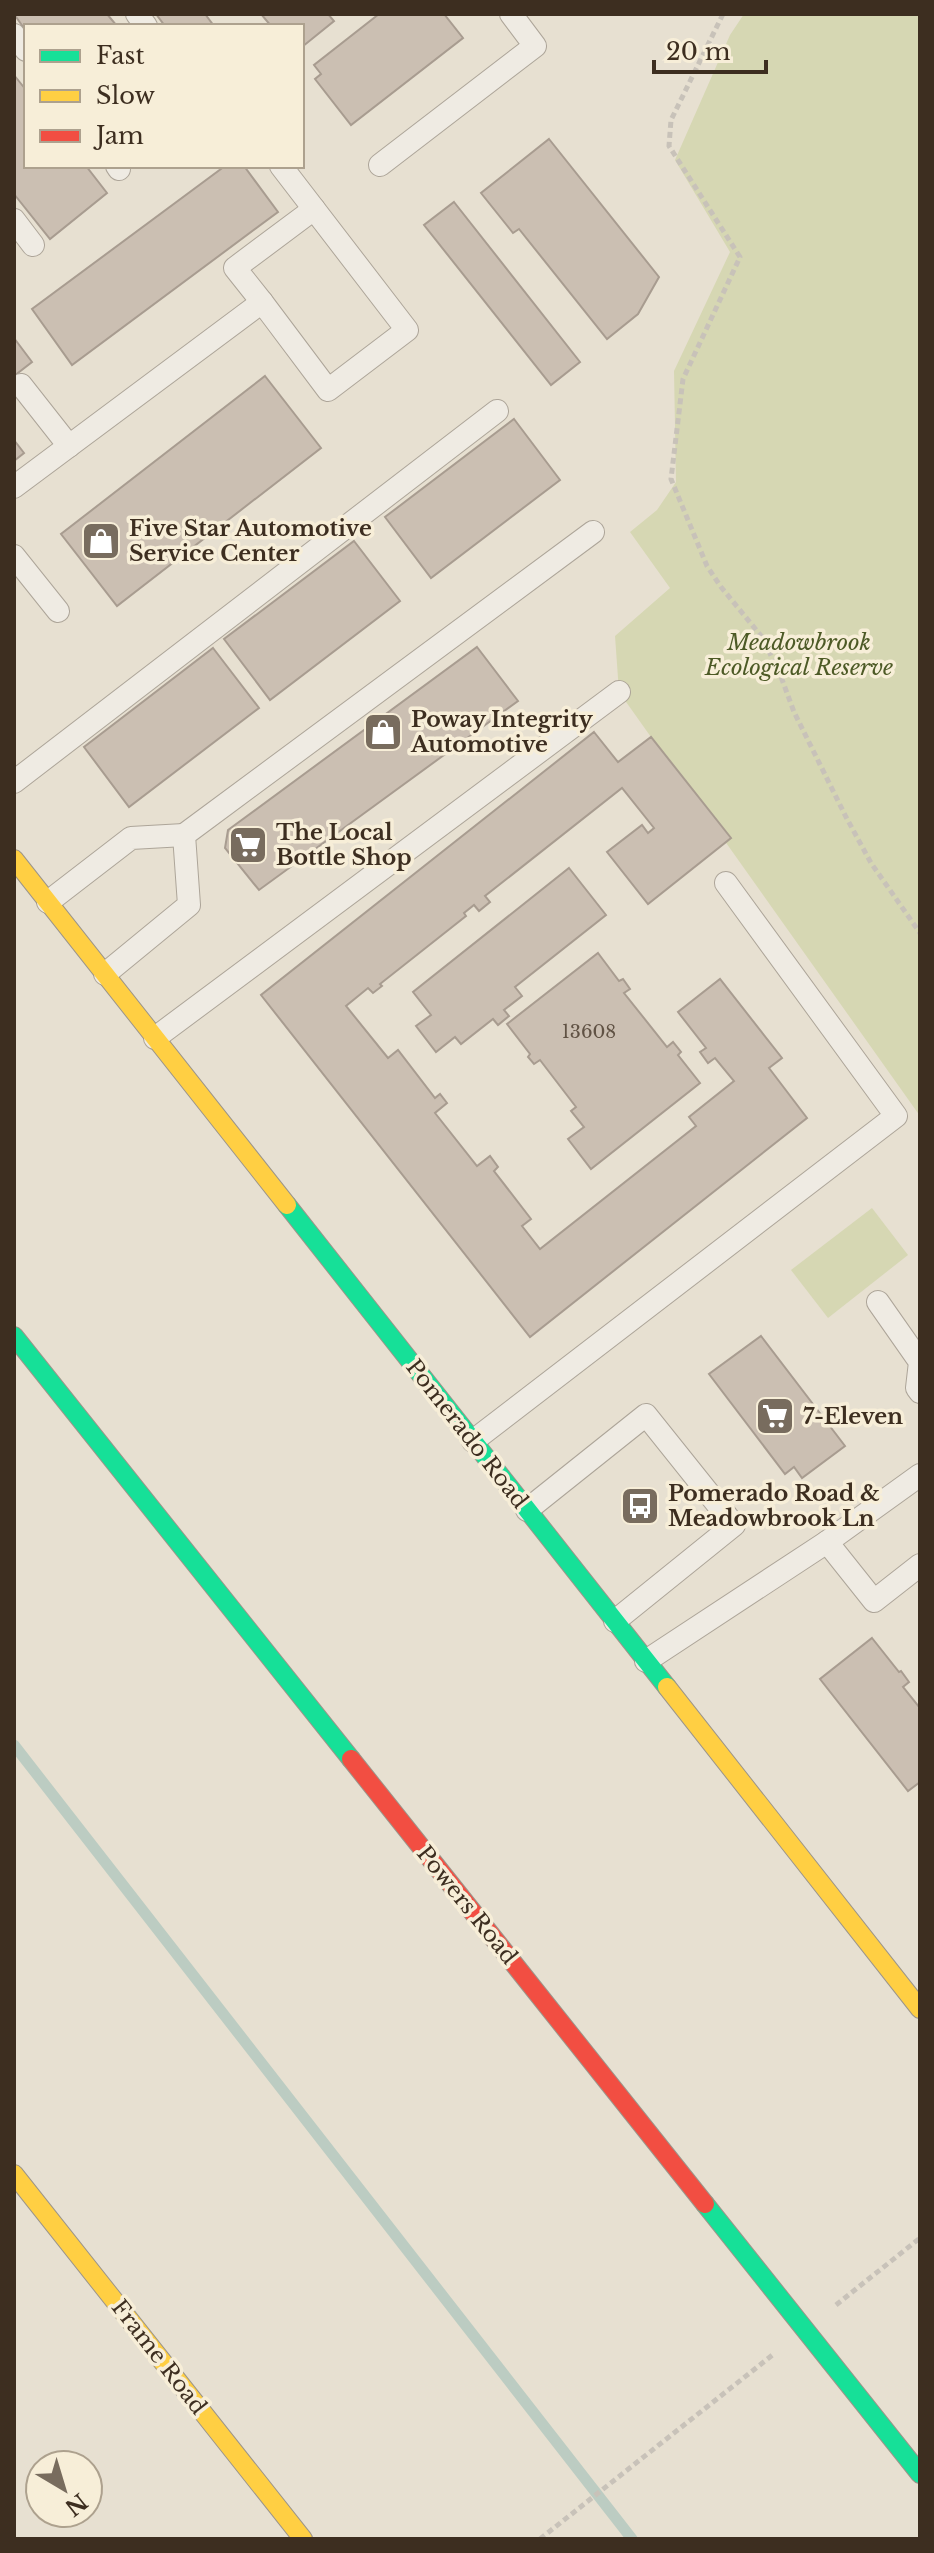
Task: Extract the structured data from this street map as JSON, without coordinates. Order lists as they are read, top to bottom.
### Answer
{
  "streets": {
    "street": ["Pomerado Road", "Powers Road", "Frame Road"]
  },
  "parks": ["Meadowbrook Ecological Reserve"],
  "places": {
    "shop": ["Five Star Automotive Service Center", "Poway Integrity Automotive"],
    "supermarket": ["The Local Bottle Shop", "7-Eleven"],
    "bus stop": ["Pomerado Road & Meadowbrook Ln"]
  },
  "house_numbers": ["13608"],
  "legend": ["Fast", "Slow", "Jam"],
  "scale_bar": "20 m",
  "north": "bottom right"
}
